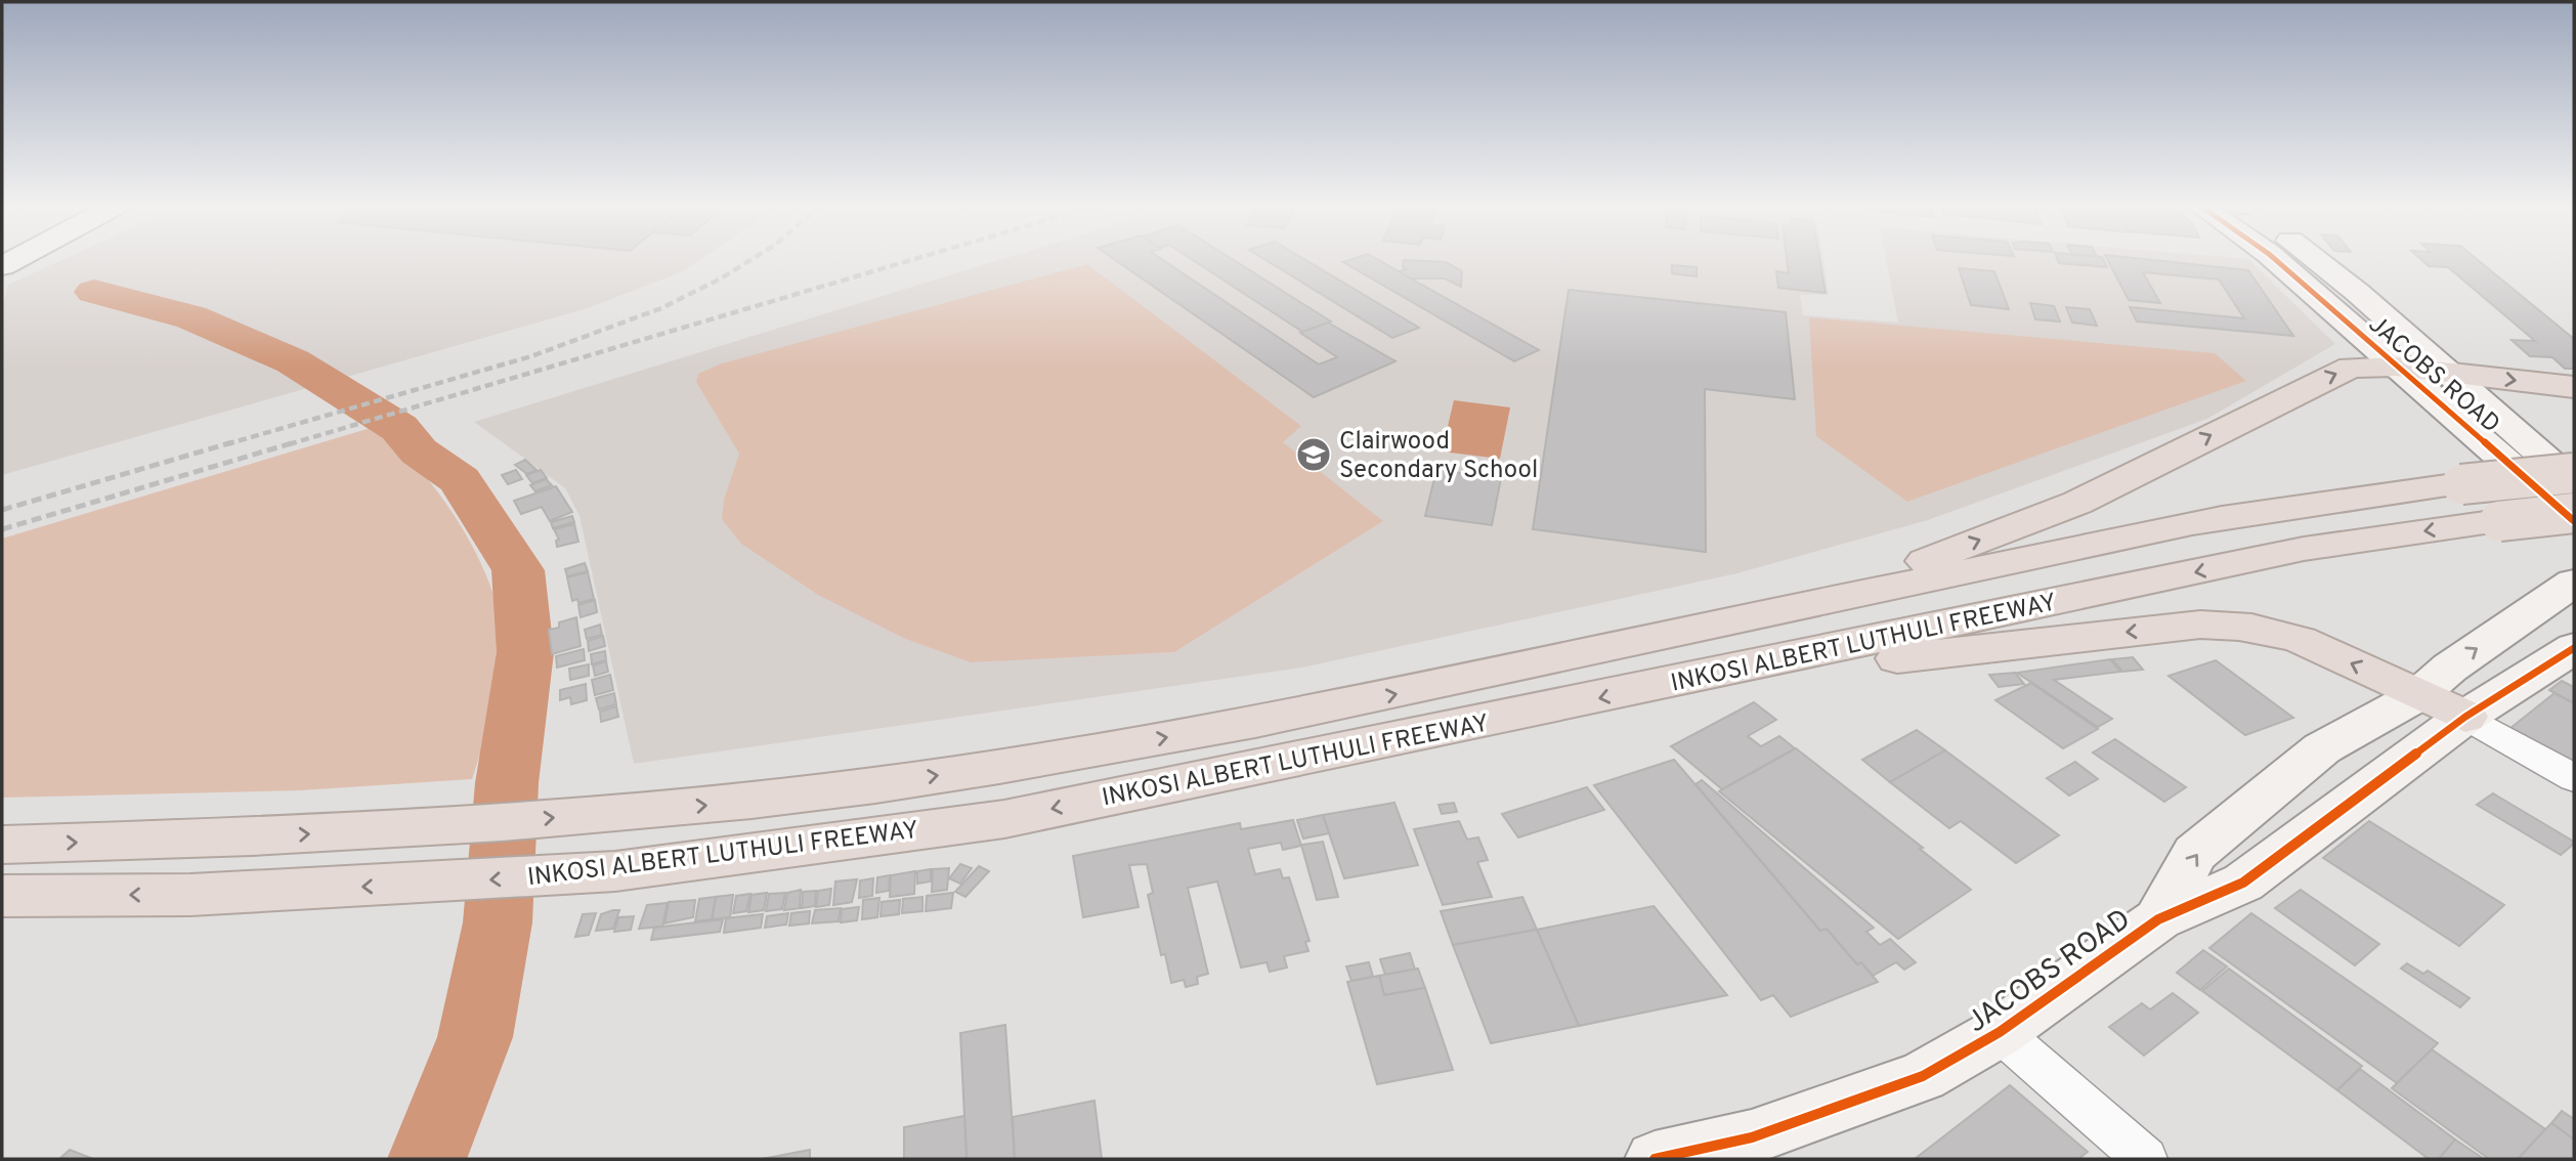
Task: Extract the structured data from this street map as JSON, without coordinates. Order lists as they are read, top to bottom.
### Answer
{
  "streets": {
    "highway": ["INKOSI ALBERT LUTHULI FREEWAY"],
    "street": ["JACOBS ROAD"]
  },
  "places": {
    "school or university": ["Clairwood Secondary School"]
  }
}
